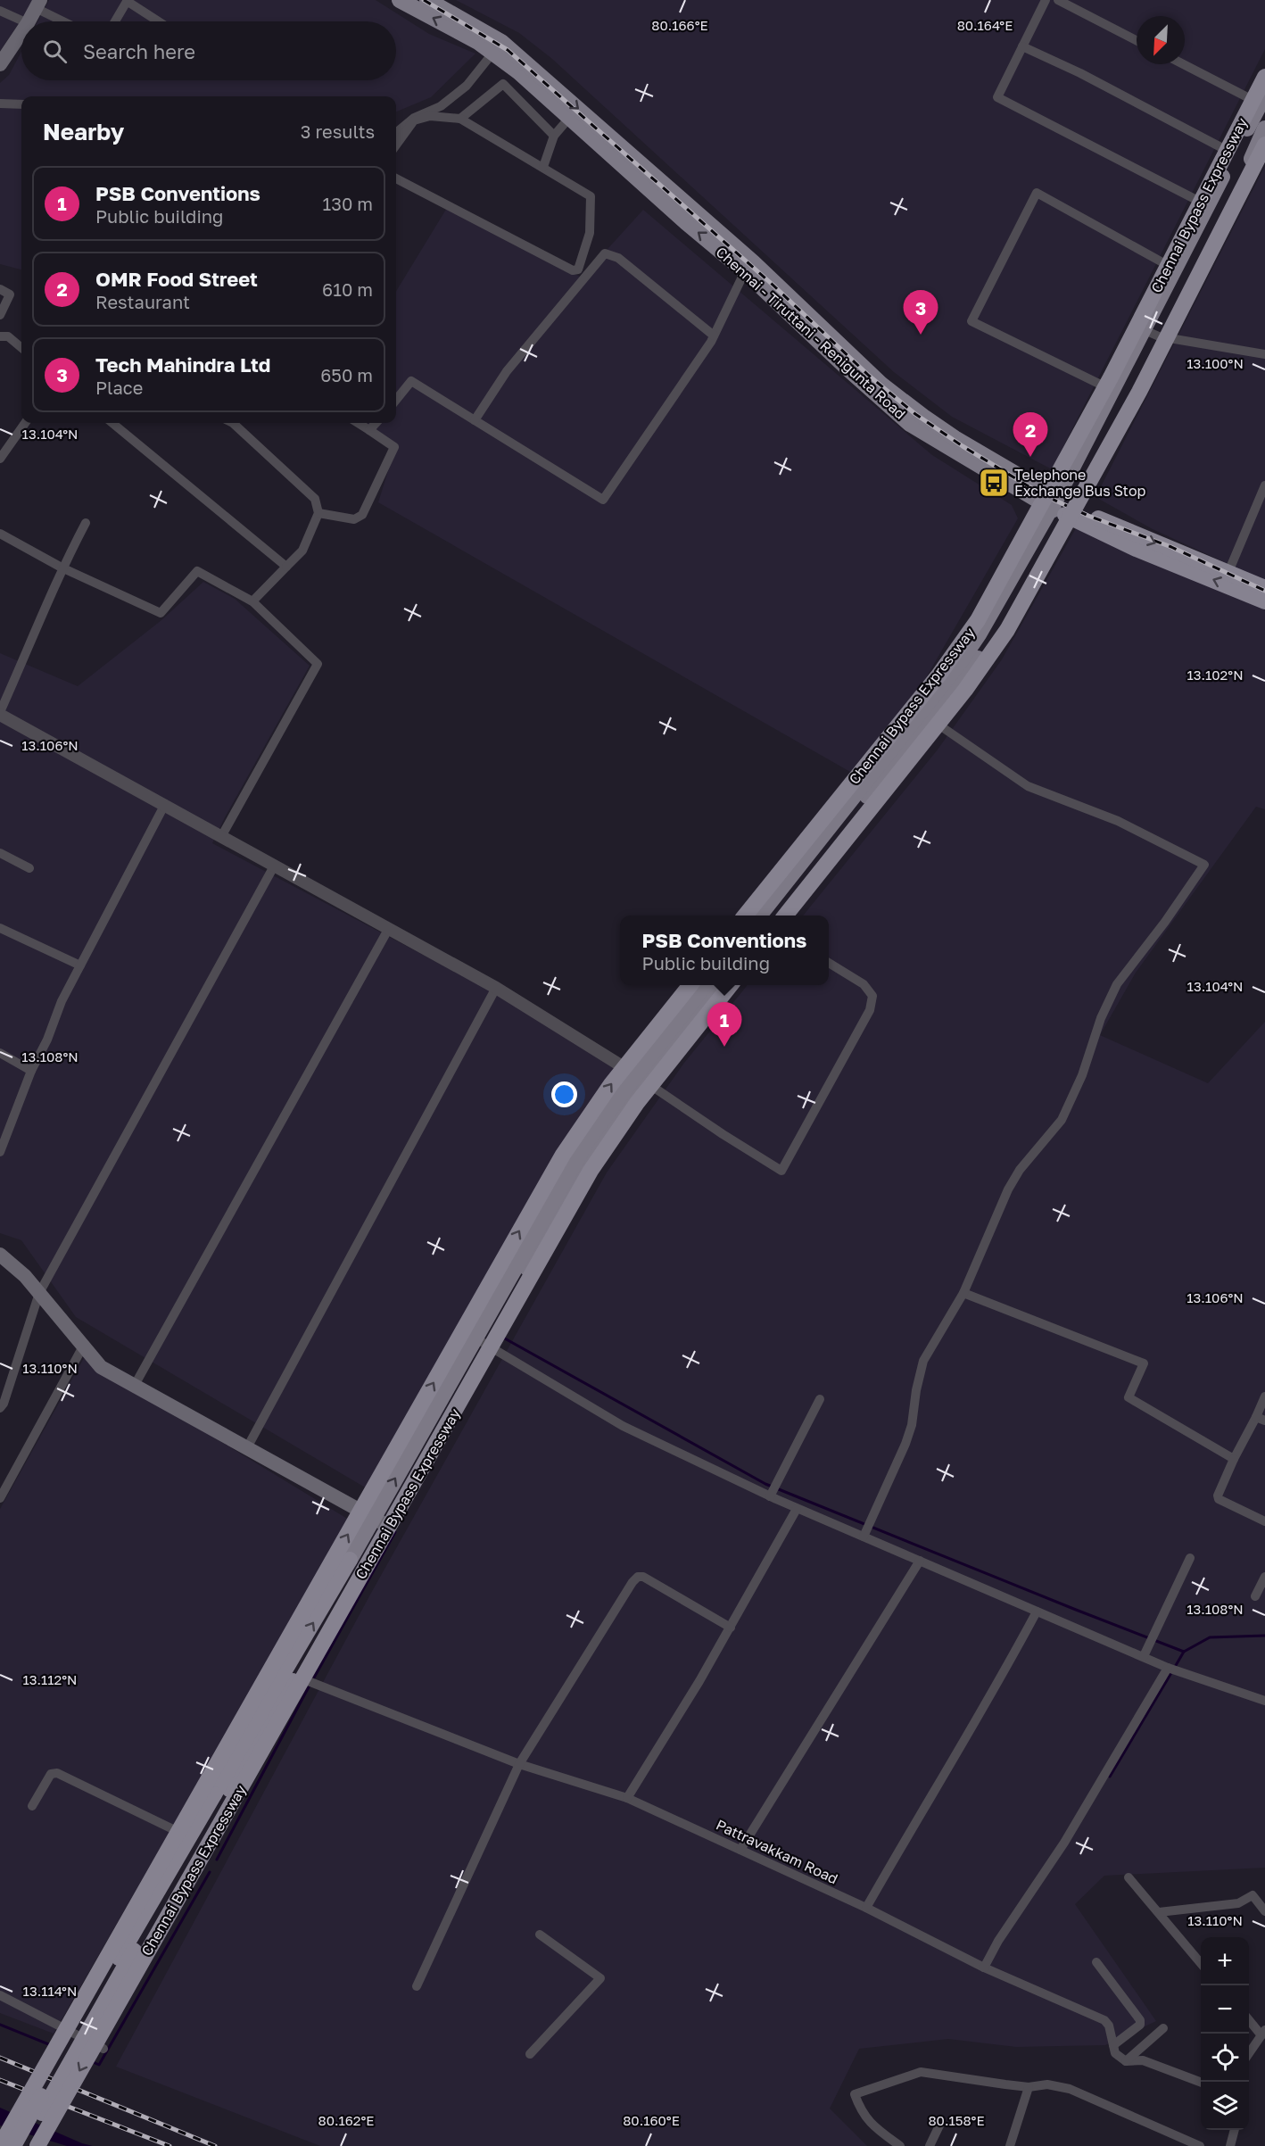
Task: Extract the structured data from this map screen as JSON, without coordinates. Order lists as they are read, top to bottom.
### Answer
{
  "streets": {
    "highway": ["Chennai Bypass Expressway", "Chennai - Tiruttani - Renigunta Road"],
    "street": ["Pattravakkam Road"]
  },
  "places": {
    "bus stop": ["Telephone Exchange Bus Stop"]
  },
  "north": "bottom left",
  "page": {
    "search": "Search here",
    "heading": ["Nearby", "3 results"],
    "list": [
      {
        "mark": "1",
        "name": "PSB Conventions",
        "note": "Public building",
        "value": "130 m"
      },
      {
        "mark": "2",
        "name": "OMR Food Street",
        "note": "Restaurant",
        "value": "610 m"
      },
      {
        "mark": "3",
        "name": "Tech Mahindra Ltd",
        "note": "Place",
        "value": "650 m"
      }
    ],
    "pins": ["3", "2", "1"],
    "popup": ["PSB Conventions", "Public building"],
    "map_buttons": ["+", "−"]
  },
  "coordinates": [
    "80.164°E",
    "80.166°E",
    "13.100°N",
    "13.104°N",
    "13.102°N",
    "13.106°N",
    "13.108°N",
    "13.110°N",
    "13.112°N",
    "13.114°N",
    "80.162°E",
    "80.160°E",
    "80.158°E"
  ]
}
